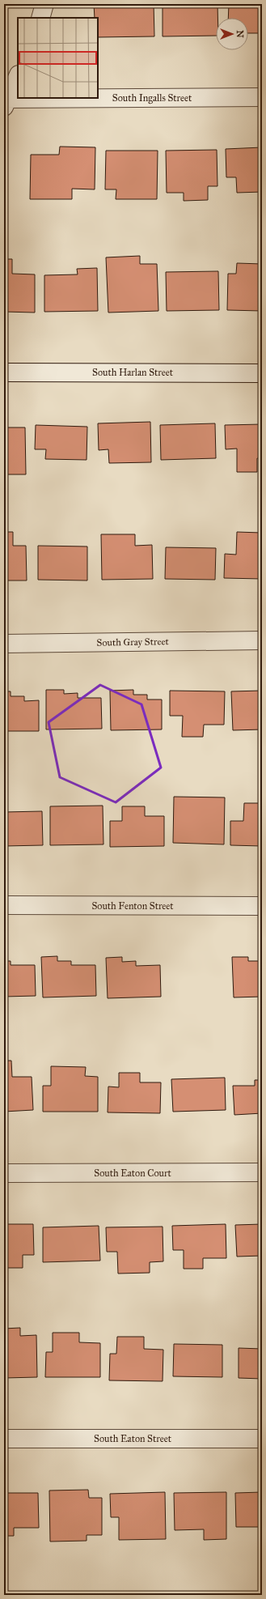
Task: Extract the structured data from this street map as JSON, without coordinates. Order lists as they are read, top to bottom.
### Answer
{
  "streets": {
    "street": [
      "South Ingalls Street",
      "South Harlan Street",
      "South Gray Street",
      "South Fenton Street",
      "South Eaton Court",
      "South Eaton Street"
    ]
  },
  "north": "right"
}
